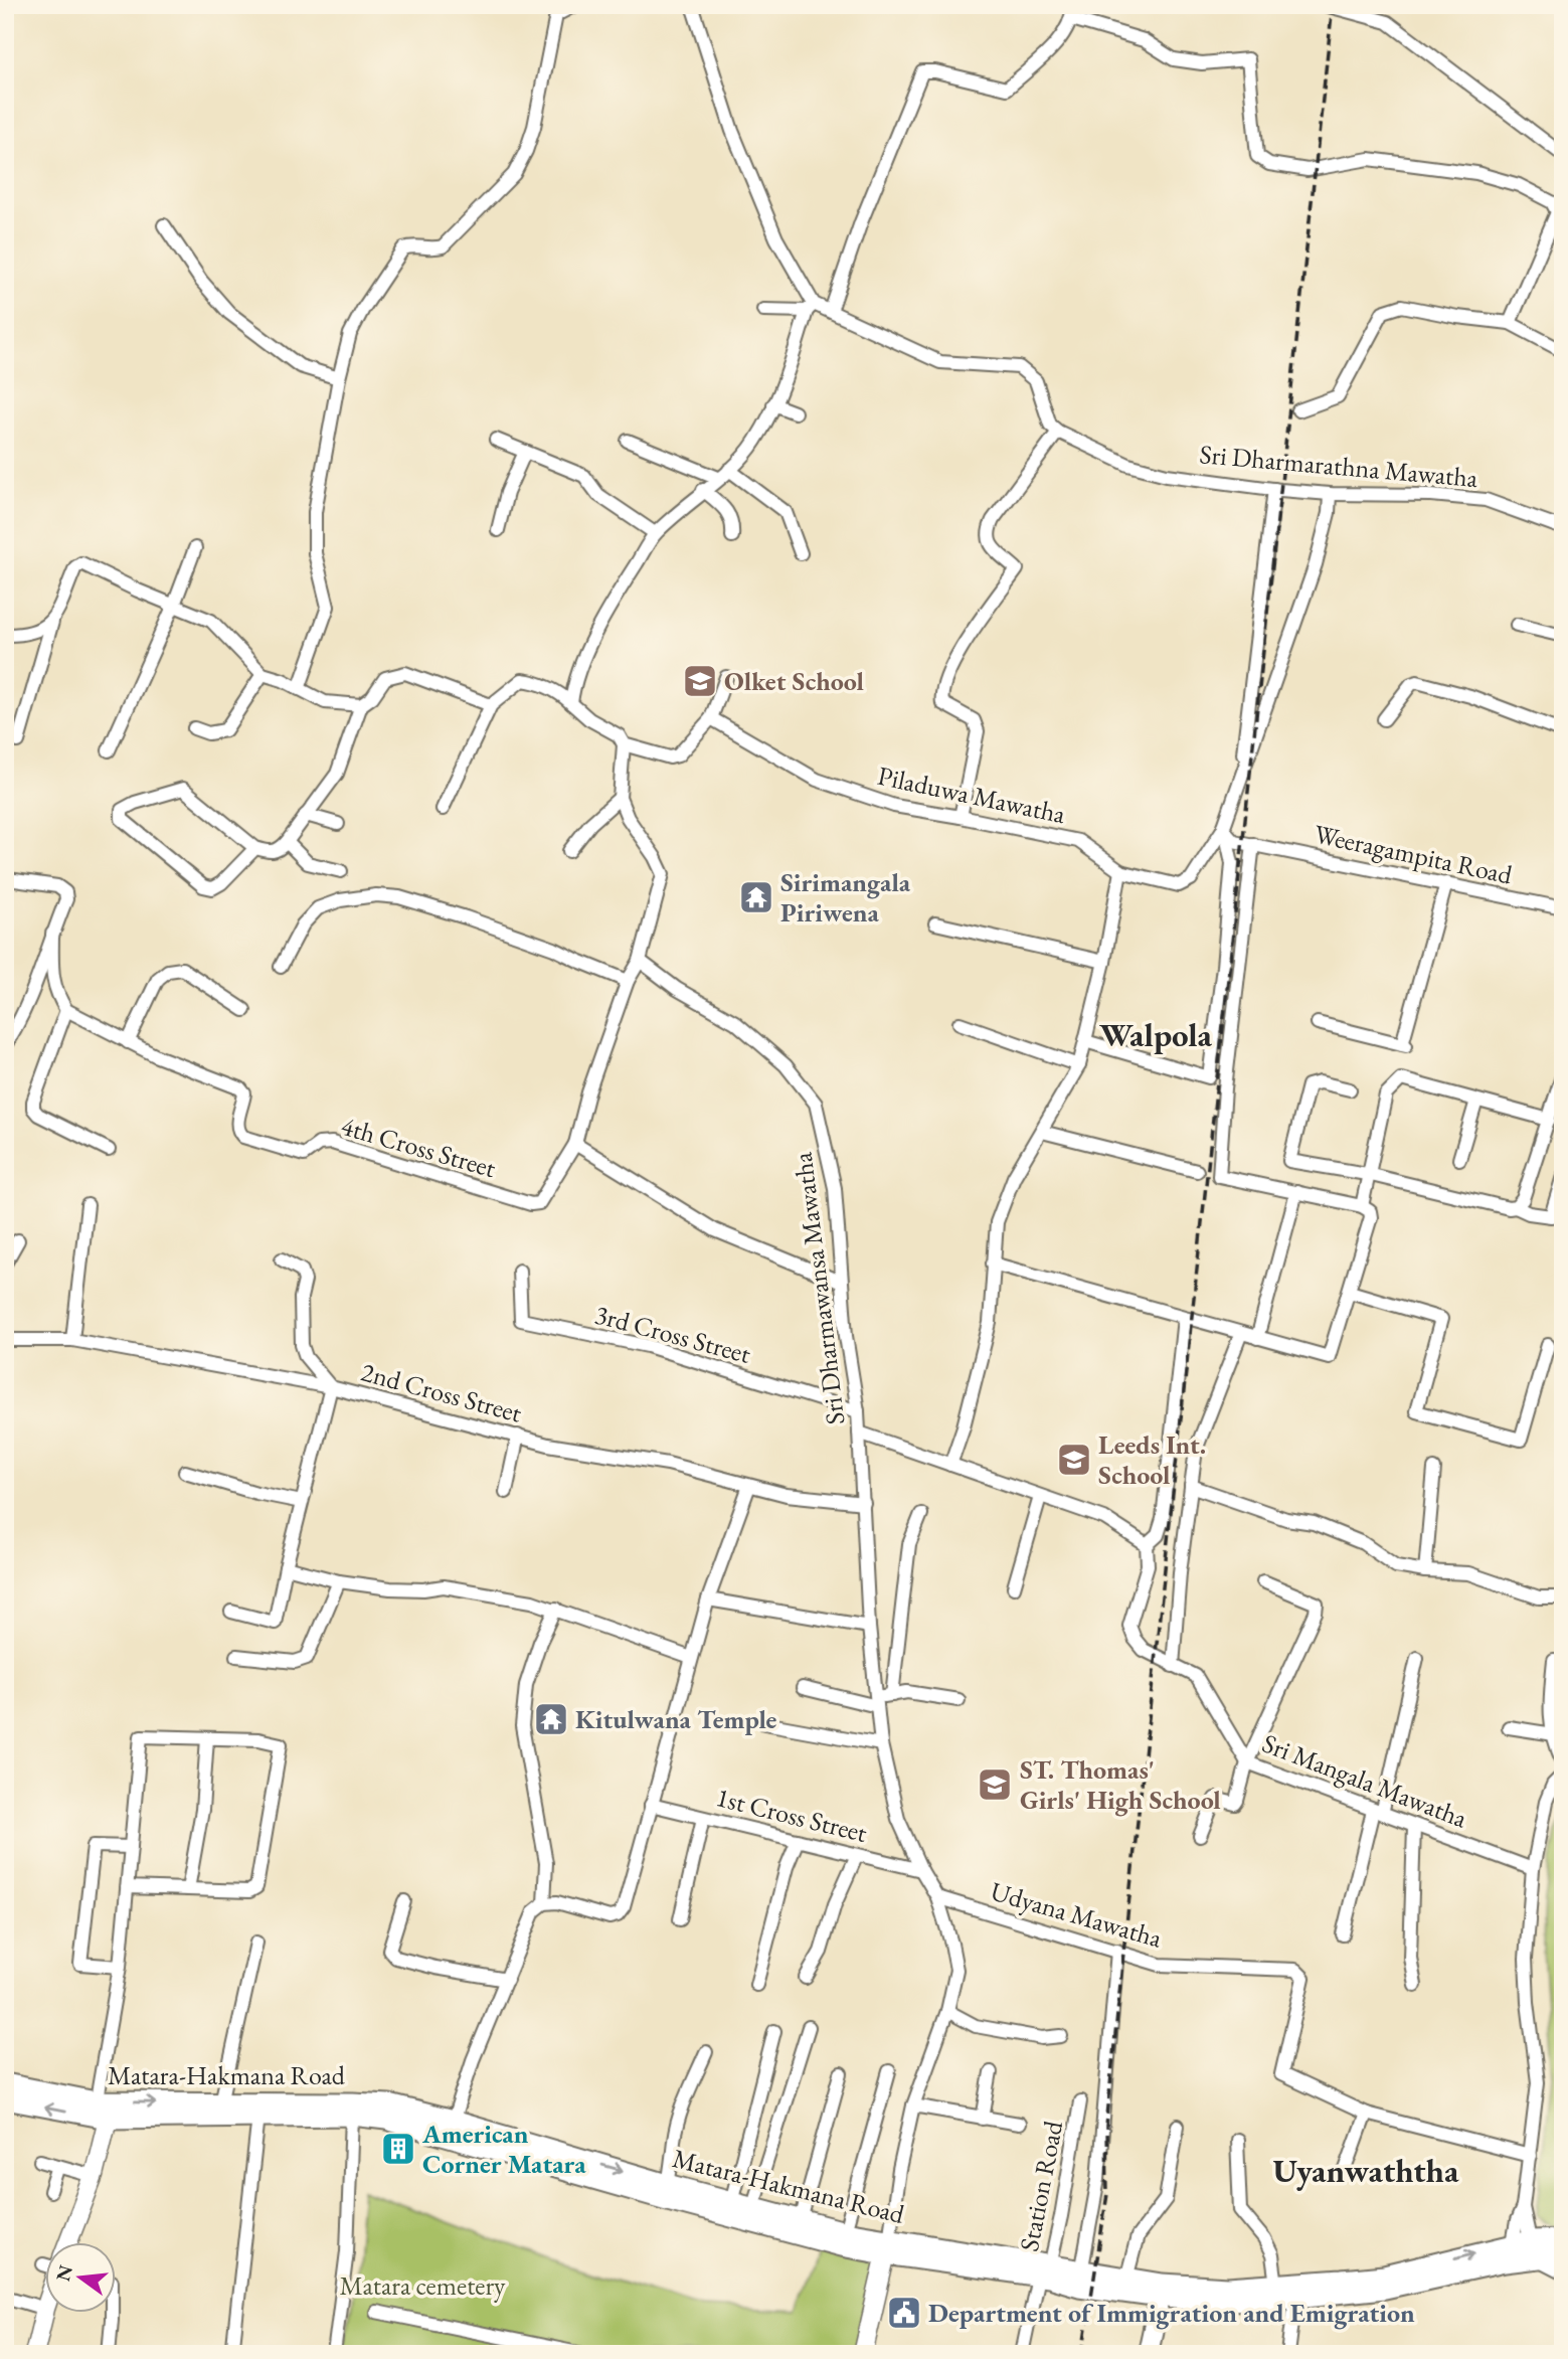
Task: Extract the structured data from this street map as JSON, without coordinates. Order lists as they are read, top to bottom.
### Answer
{
  "streets": {
    "main road": ["Matara-Hakmana Road"],
    "street": [
      "Sri Dharmarathna Mawatha",
      "Piladuwa Mawatha",
      "Weeragampita Road",
      "4th Cross Street",
      "Sri Dharmawansa Mawatha",
      "3rd Cross Street",
      "2nd Cross Street",
      "Sri Mangala Mawatha",
      "1st Cross Street",
      "Udyana Mawatha",
      "Station Road"
    ]
  },
  "crossings": [
    ["Piladuwa Mawatha", "Weeragampita Road"],
    ["Sri Dharmawansa Mawatha", "3rd Cross Street"],
    ["Sri Dharmawansa Mawatha", "2nd Cross Street"],
    ["Sri Dharmawansa Mawatha", "1st Cross Street"],
    ["Sri Dharmawansa Mawatha", "Udyana Mawatha"],
    ["Sri Dharmawansa Mawatha", "Matara-Hakmana Road"],
    ["Matara-Hakmana Road", "Station Road"]
  ],
  "districts": ["Walpola", "Uyanwaththa"],
  "parks": ["Matara cemetery"],
  "places": {
    "school or university": ["Olket School", "Leeds Int. School", "ST. Thomas' Girls' High School"],
    "temple": ["Sirimangala Piriwena", "Kitulwana Temple"],
    "building": ["American Corner Matara"],
    "public building": ["Department of Immigration and Emigration"]
  },
  "north": "left"
}
